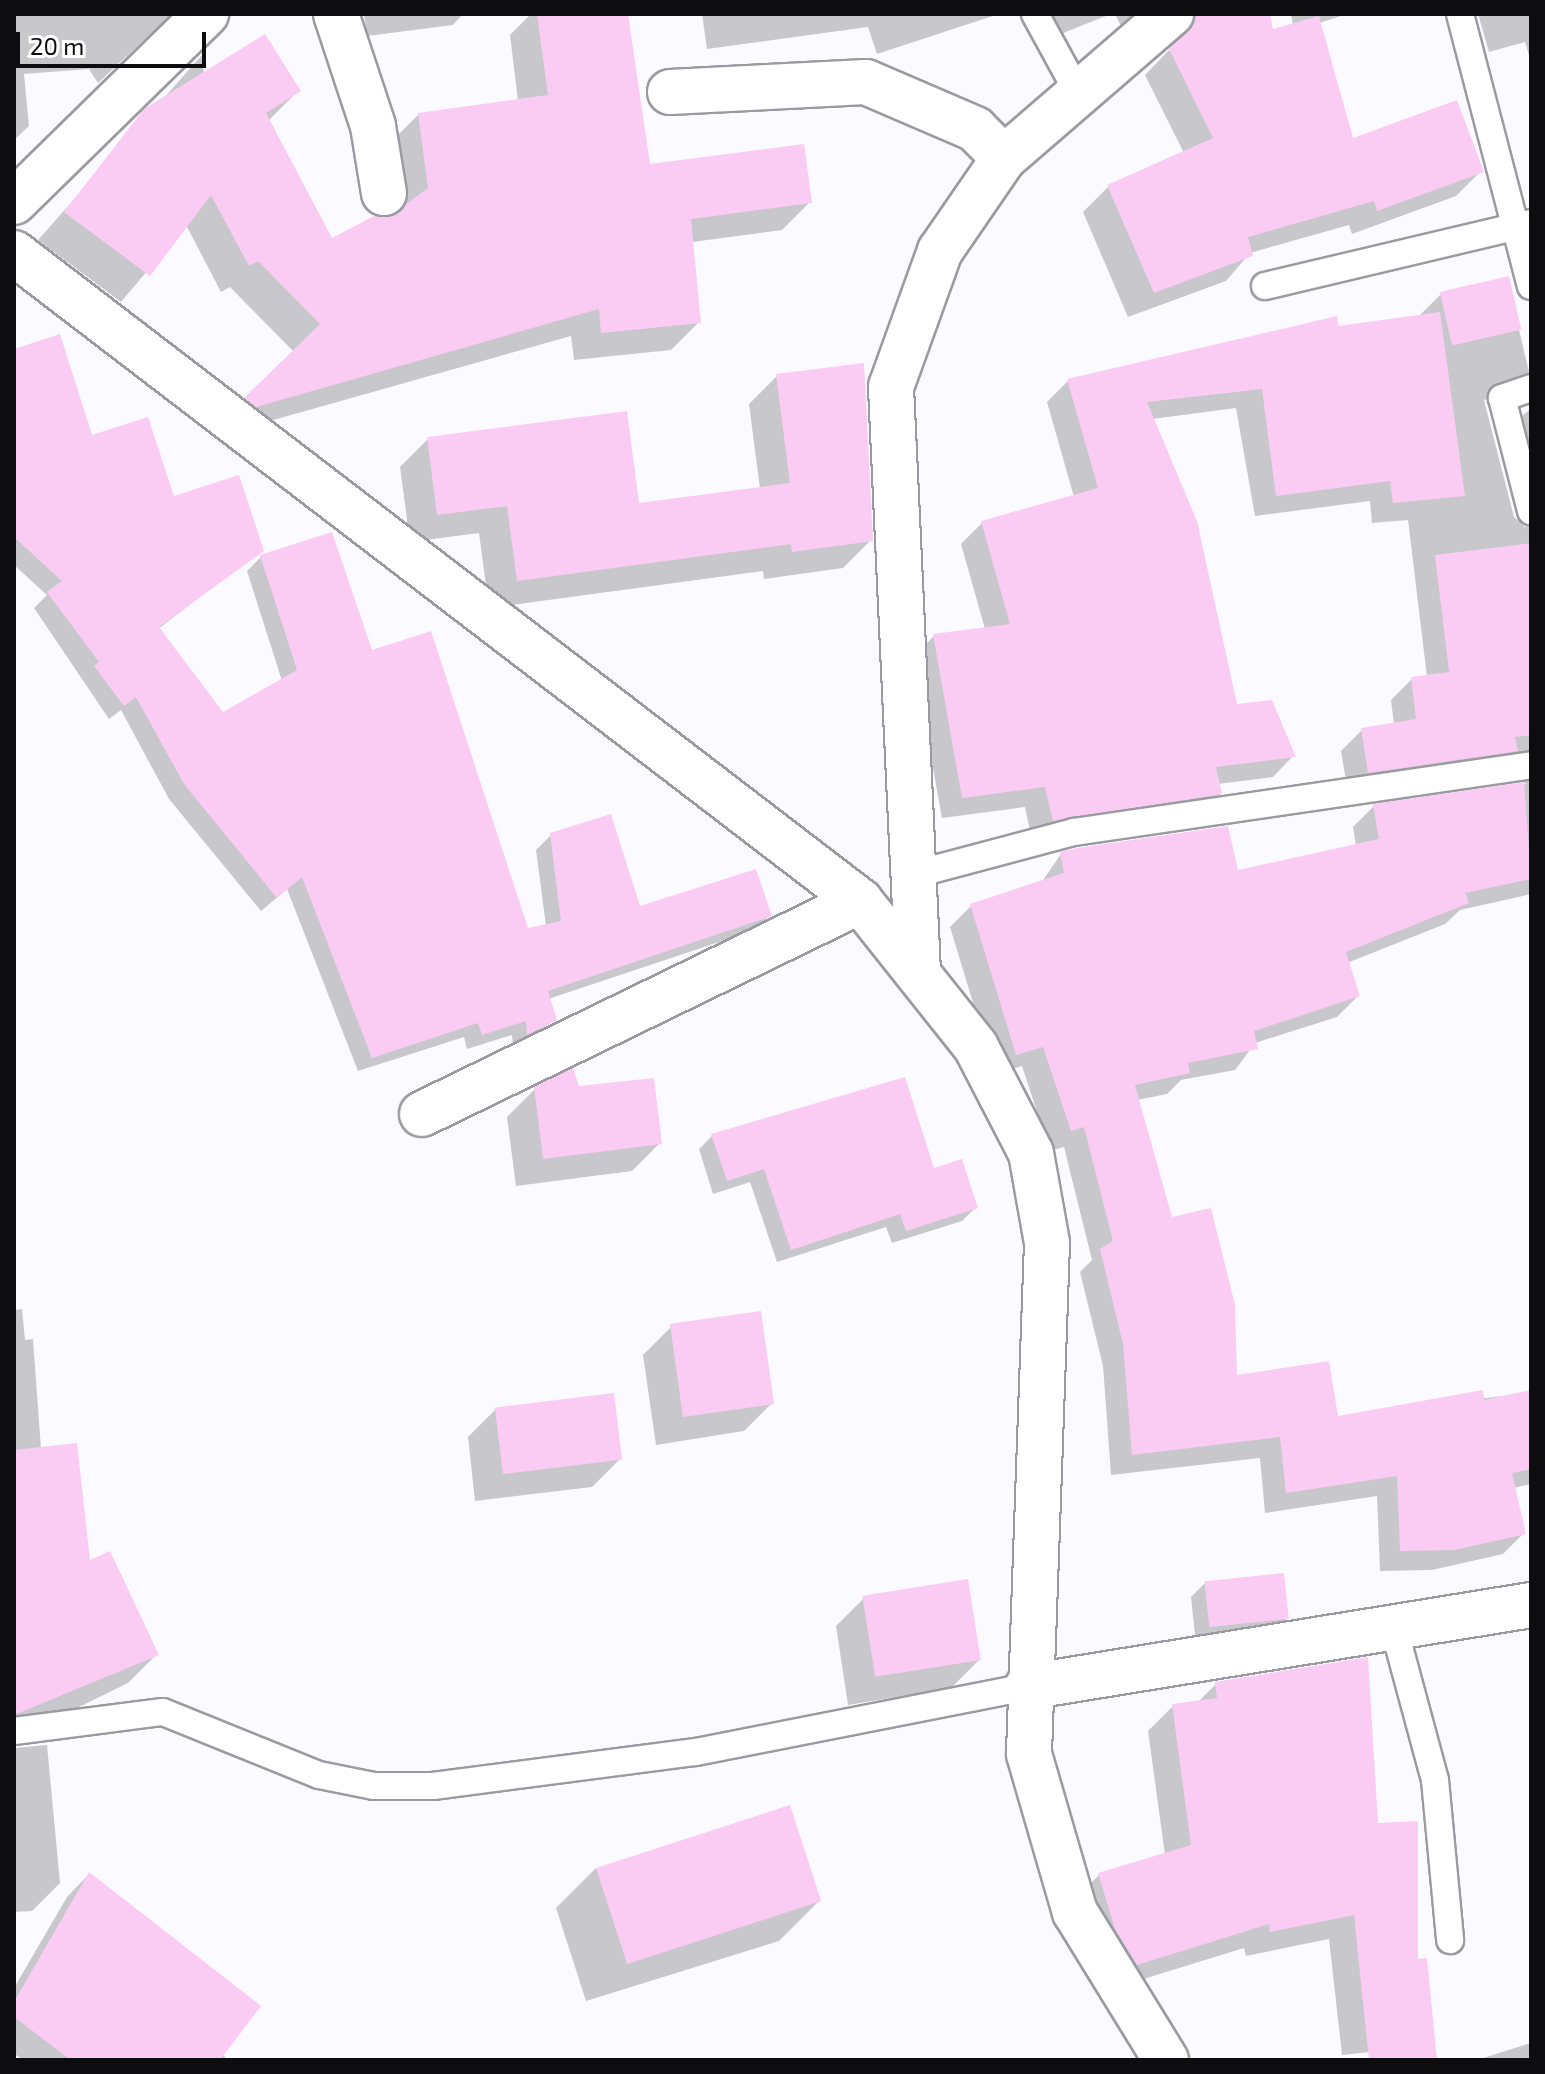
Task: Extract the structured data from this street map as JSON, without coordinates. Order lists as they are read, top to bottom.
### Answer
{
  "scale_bar": "20 m"
}
